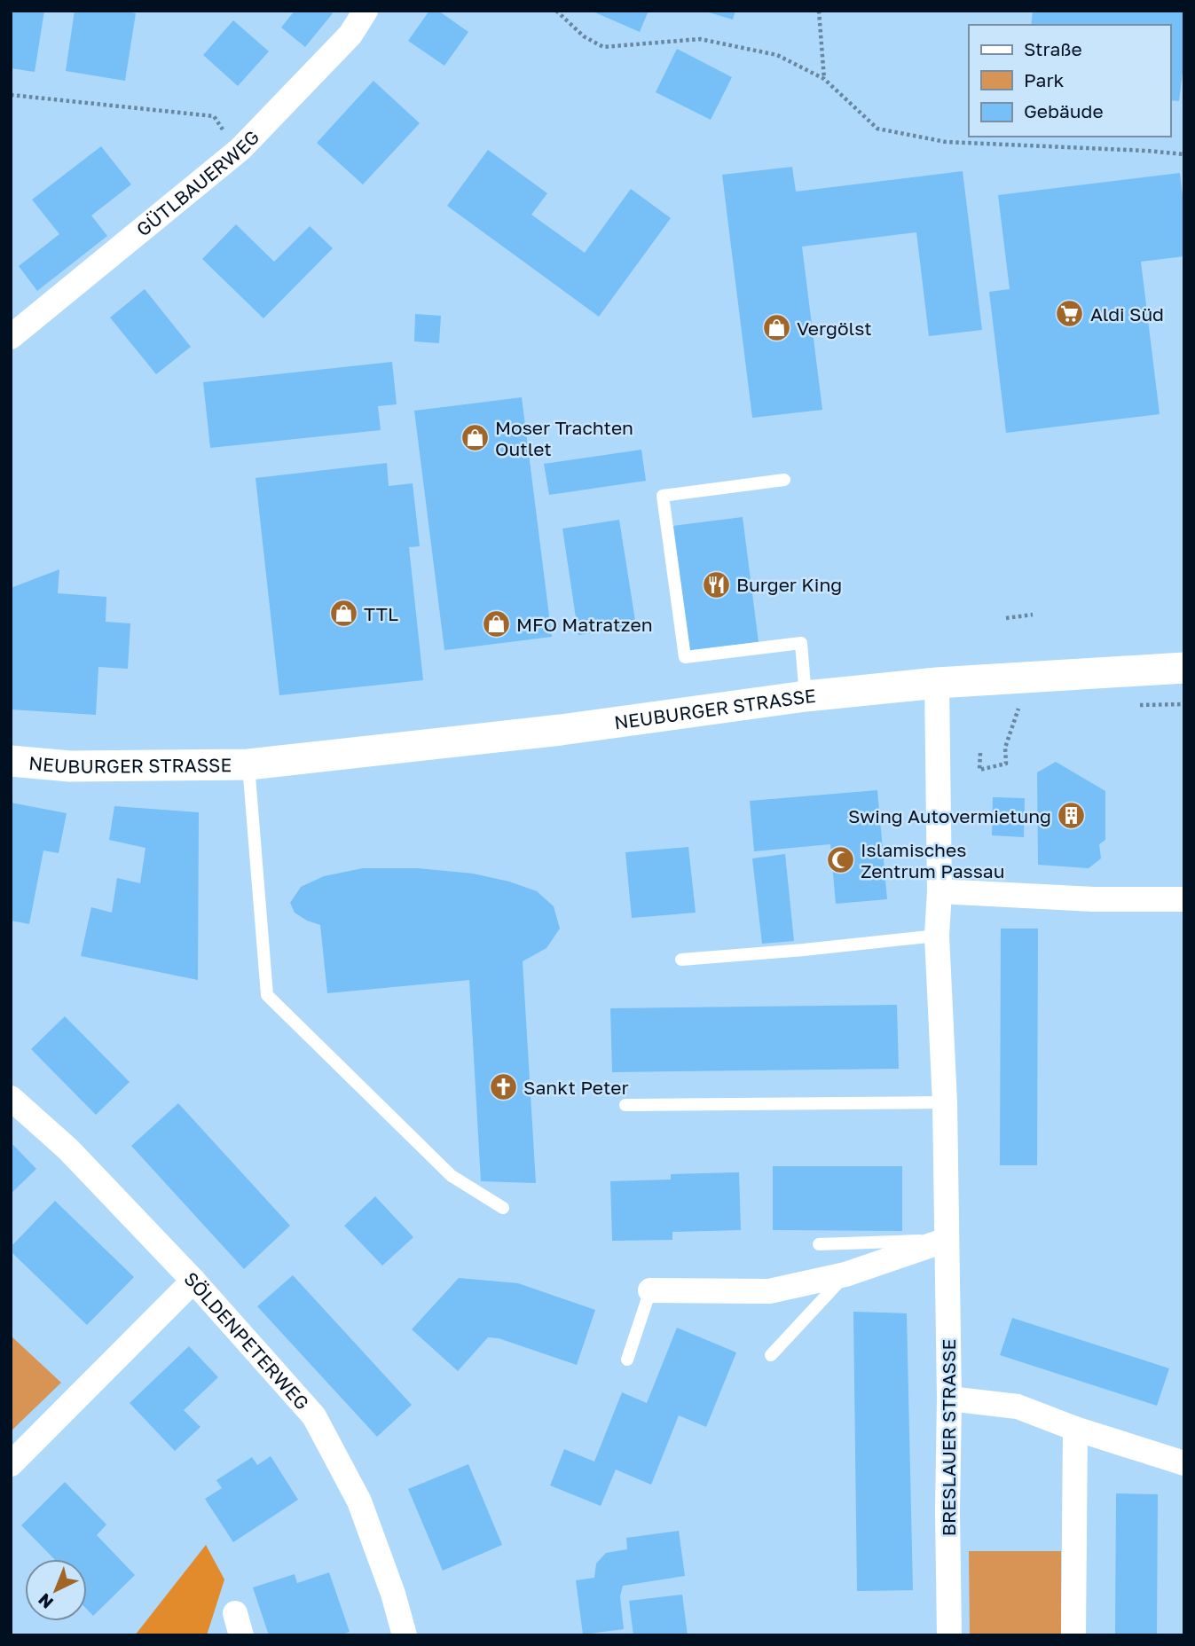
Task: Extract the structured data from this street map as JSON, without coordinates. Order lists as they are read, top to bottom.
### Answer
{
  "streets": {
    "street": [
      "GÜTLBAUERWEG",
      "NEUBURGER STRASSE",
      "SÖLDENPETERWEG",
      "BRESLAUER STRASSE"
    ]
  },
  "crossings": [
    ["NEUBURGER STRASSE", "BRESLAUER STRASSE"]
  ],
  "places": {
    "supermarket": ["Aldi Süd"],
    "shop": [
      "Vergölst",
      "Moser Trachten Outlet",
      "TTL",
      "MFO Matratzen"
    ],
    "restaurant": ["Burger King"],
    "building": ["Swing Autovermietung"],
    "mosque": ["Islamisches Zentrum Passau"],
    "church": ["Sankt Peter"]
  },
  "legend": ["Straße", "Park", "Gebäude"],
  "north": "bottom left"
}
